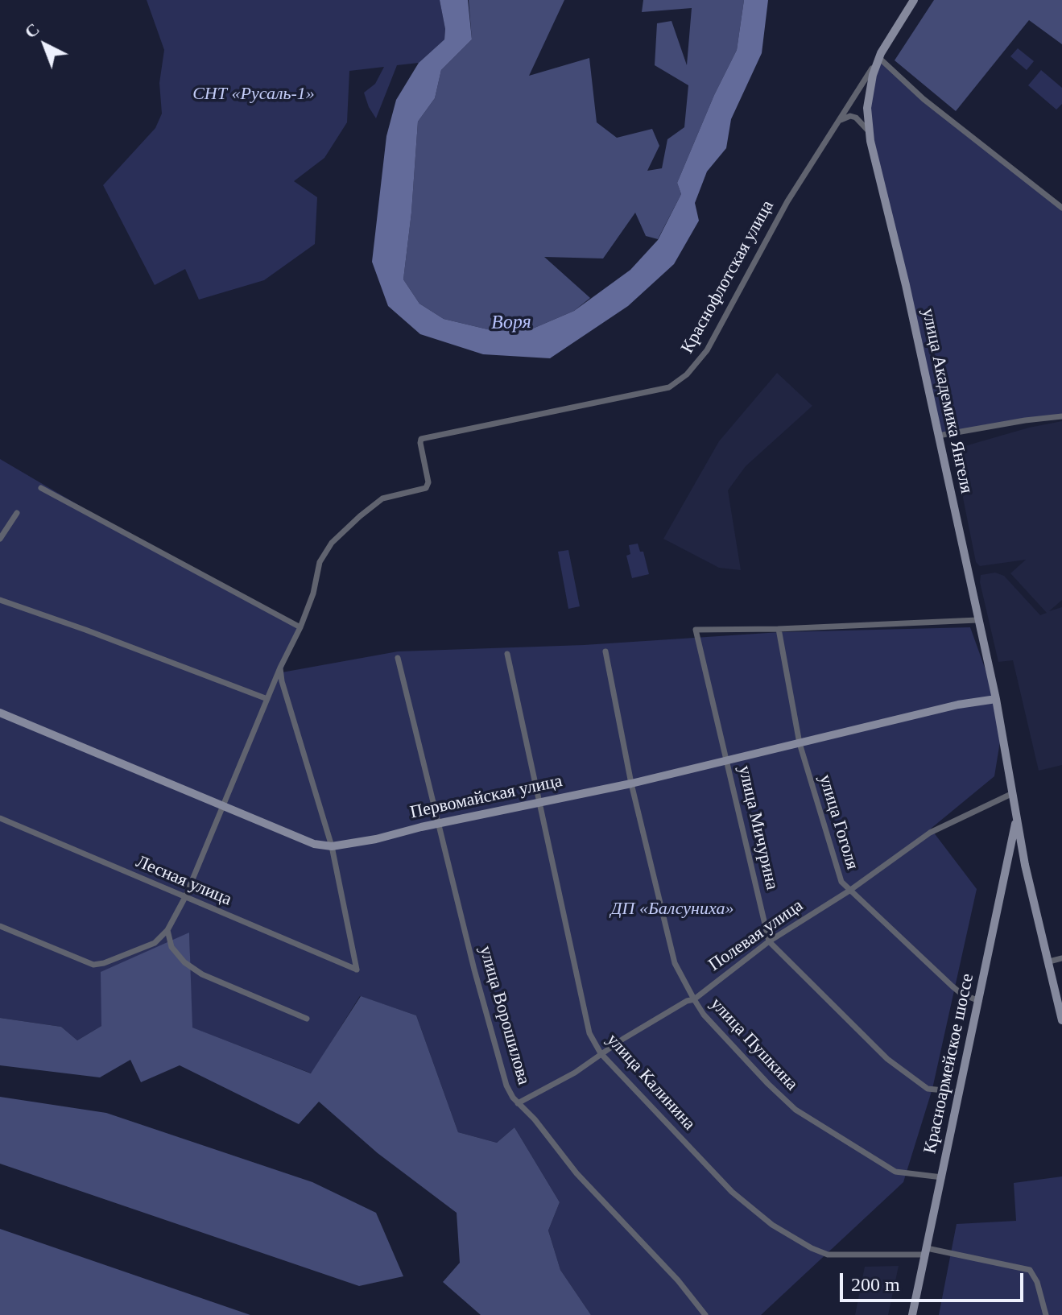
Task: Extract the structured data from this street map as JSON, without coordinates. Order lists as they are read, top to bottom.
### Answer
{
  "streets": {
    "main road": ["улица Академика Янгеля", "Первомайская улица", "Красноармейское шоссе"],
    "street": [
      "Краснофлотская улица",
      "улица Гоголя",
      "улица Мичурина",
      "Лесная улица",
      "Полевая улица",
      "улица Ворошилова",
      "улица Пушкина",
      "улица Калинина"
    ]
  },
  "crossings": [
    ["Краснофлотская улица", "улица Академика Янгеля"],
    ["улица Академика Янгеля", "Первомайская улица"],
    ["улица Академика Янгеля", "Полевая улица"],
    ["улица Академика Янгеля", "Красноармейское шоссе"],
    ["Первомайская улица", "улица Гоголя"],
    ["Первомайская улица", "улица Мичурина"],
    ["Первомайская улица", "Лесная улица"],
    ["Первомайская улица", "улица Ворошилова"],
    ["Первомайская улица", "улица Пушкина"],
    ["Первомайская улица", "улица Калинина"],
    ["улица Гоголя", "улица Мичурина"],
    ["улица Гоголя", "Полевая улица"],
    ["улица Гоголя", "Красноармейское шоссе"],
    ["улица Мичурина", "Полевая улица"],
    ["Полевая улица", "улица Ворошилова"],
    ["Полевая улица", "улица Пушкина"],
    ["Полевая улица", "улица Калинина"],
    ["улица Пушкина", "Красноармейское шоссе"],
    ["Красноармейское шоссе", "улица Калинина"]
  ],
  "water": ["Воря"],
  "parks": ["СНТ «Русаль-1»", "ДП «Балсуниха»"],
  "scale_bar": "200 m",
  "north": "top left"
}
